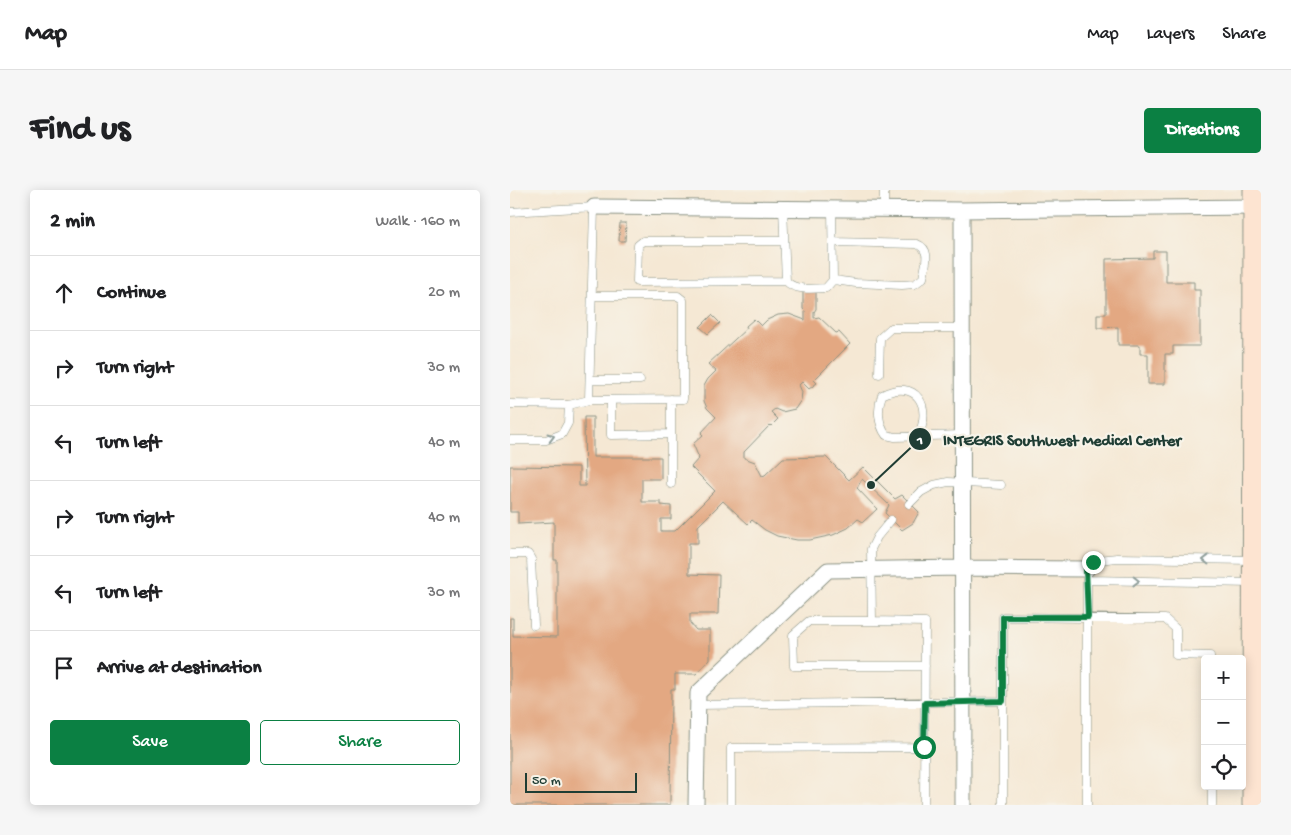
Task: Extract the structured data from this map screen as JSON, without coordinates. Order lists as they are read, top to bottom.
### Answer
{
  "places": ["INTEGRIS Southwest Medical Center"],
  "scale_bar": "50 m",
  "page": {
    "header": "Map",
    "nav": ["Map", "Layers", "Share"],
    "buttons": [
      "Directions",
      ["Save", "Share"]
    ],
    "title": "Find us",
    "heading": ["2 min", "Walk · 160 m"],
    "list": [
      ["Continue", "20 m"],
      ["Turn right", "30 m"],
      ["Turn left", "40 m"],
      ["Turn right", "40 m"],
      ["Turn left", "30 m"],
      "Arrive at destination"
    ],
    "map_buttons": ["+", "−"],
    "scale": "50 m"
  }
}
